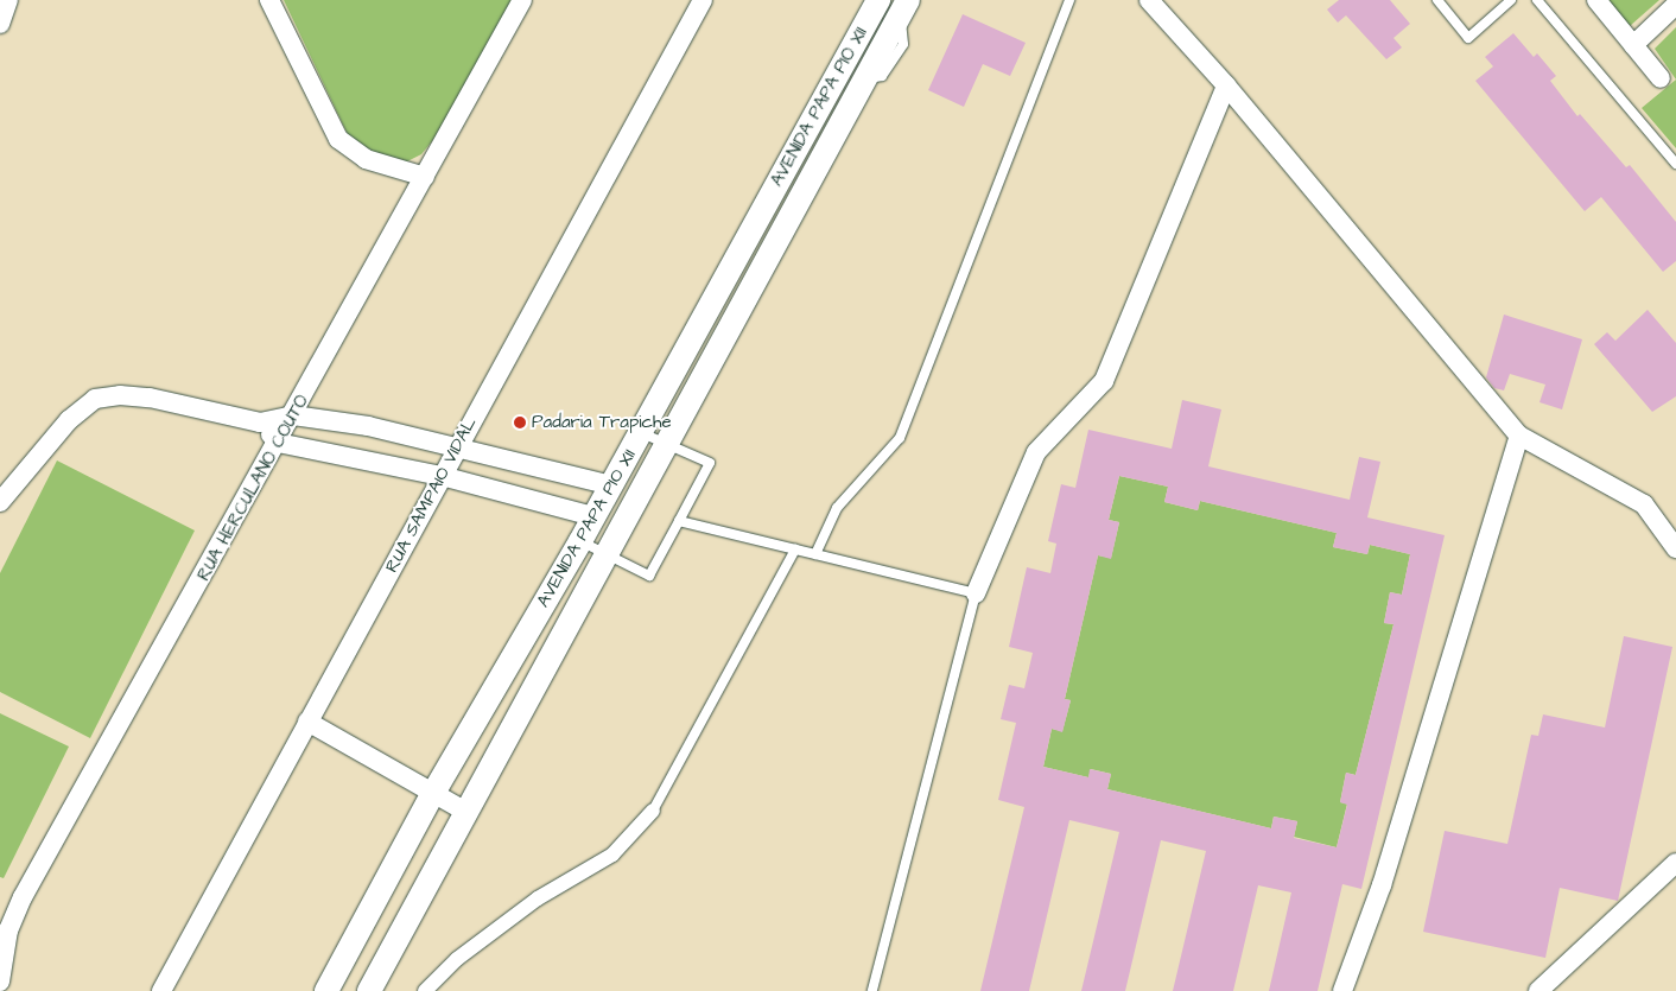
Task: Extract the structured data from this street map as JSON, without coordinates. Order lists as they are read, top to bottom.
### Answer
{
  "streets": {
    "street": ["AVENIDA PAPA PIO XII", "RUA HERCULANO COUTO", "RUA SAMPAIO VIDAL"]
  },
  "places": ["Padaria Trapiche"]
}
